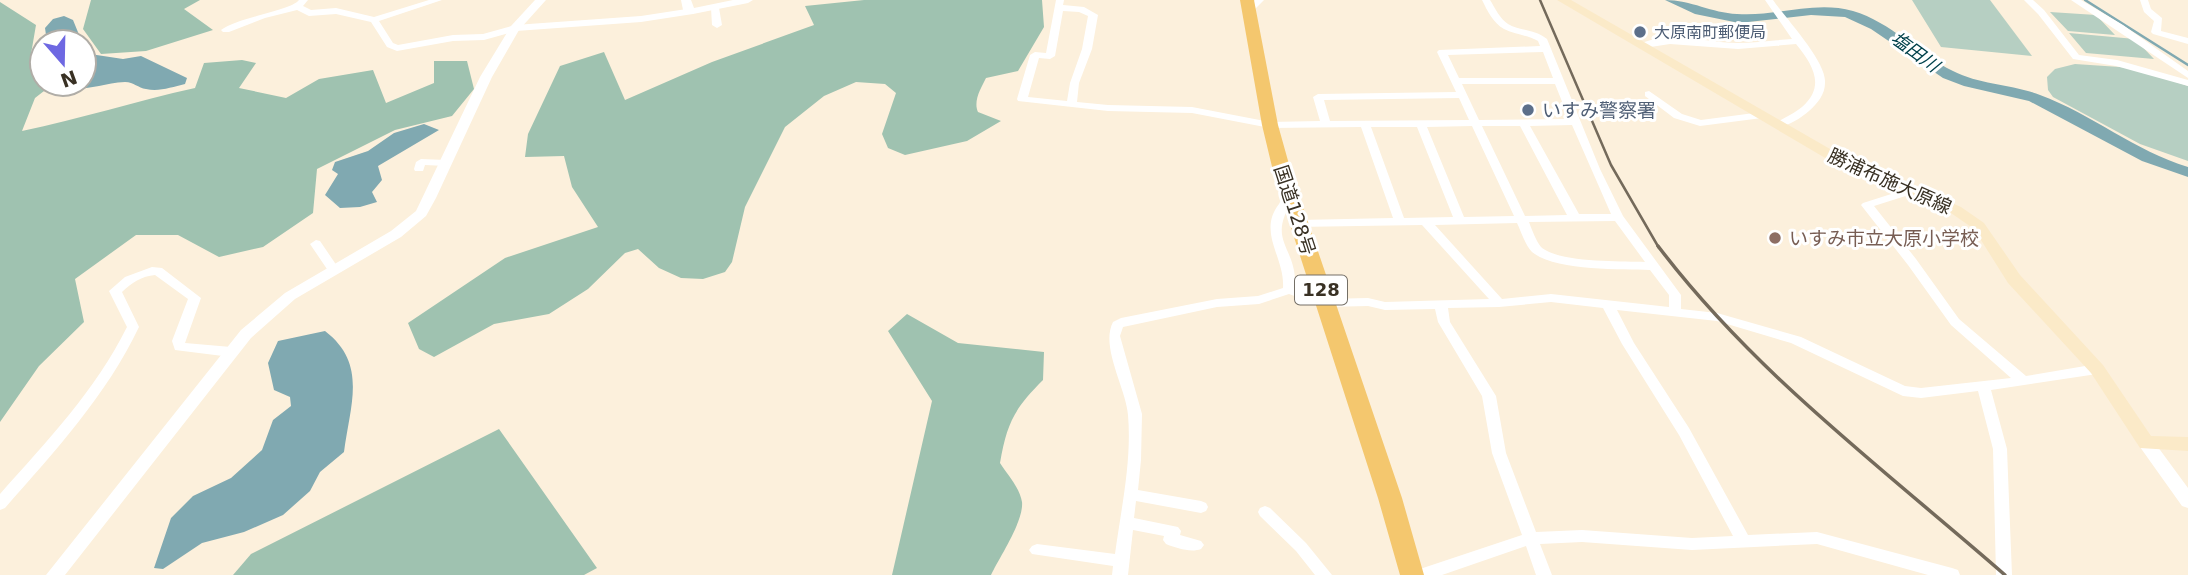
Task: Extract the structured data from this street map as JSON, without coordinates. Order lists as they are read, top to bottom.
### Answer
{
  "streets": {
    "highway": ["国道128号", "128"],
    "main road": ["勝浦布施大原線"]
  },
  "water": ["塩田川"],
  "places": ["大原南町郵便局", "いすみ警察署", "いすみ市立大原小学校"],
  "north": "bottom"
}
